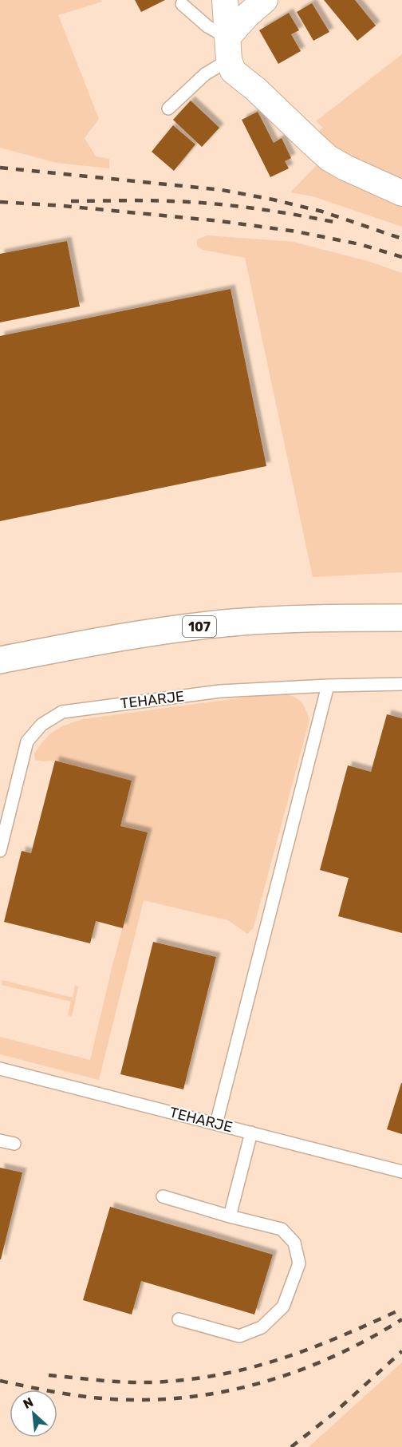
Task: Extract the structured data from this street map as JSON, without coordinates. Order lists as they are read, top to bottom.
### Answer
{
  "streets": {
    "main road": ["107"],
    "lane": ["TEHARJE"]
  },
  "north": "top left"
}
